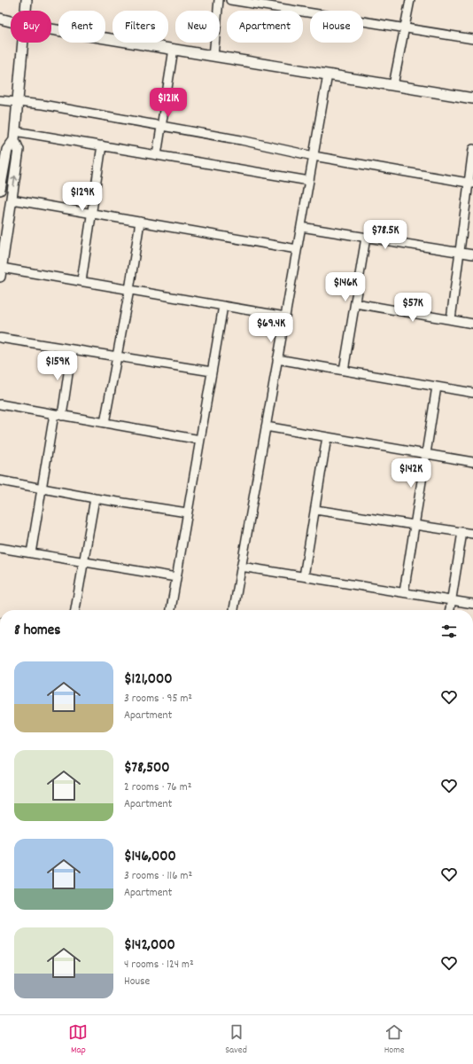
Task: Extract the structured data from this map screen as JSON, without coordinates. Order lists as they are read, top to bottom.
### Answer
{
  "page": {
    "chip": [
      "Buy",
      "Rent",
      "Filters",
      "New",
      "Apartment",
      "House"
    ],
    "price": [
      "$121K",
      "$129K",
      "$78.5K",
      "$146K",
      "$57K",
      "$69.4K",
      "$159K",
      "$142K"
    ],
    "heading": "8 homes",
    "list": [
      {
        "name": "$121,000",
        "note": "3 rooms · 95 m² · Apartment"
      },
      {
        "name": "$78,500",
        "note": "2 rooms · 76 m² · Apartment"
      },
      {
        "name": "$146,000",
        "note": "3 rooms · 116 m² · Apartment"
      },
      {
        "name": "$142,000",
        "note": "4 rooms · 124 m² · House"
      }
    ],
    "tabs": ["Map", "Saved", "Home"]
  }
}
